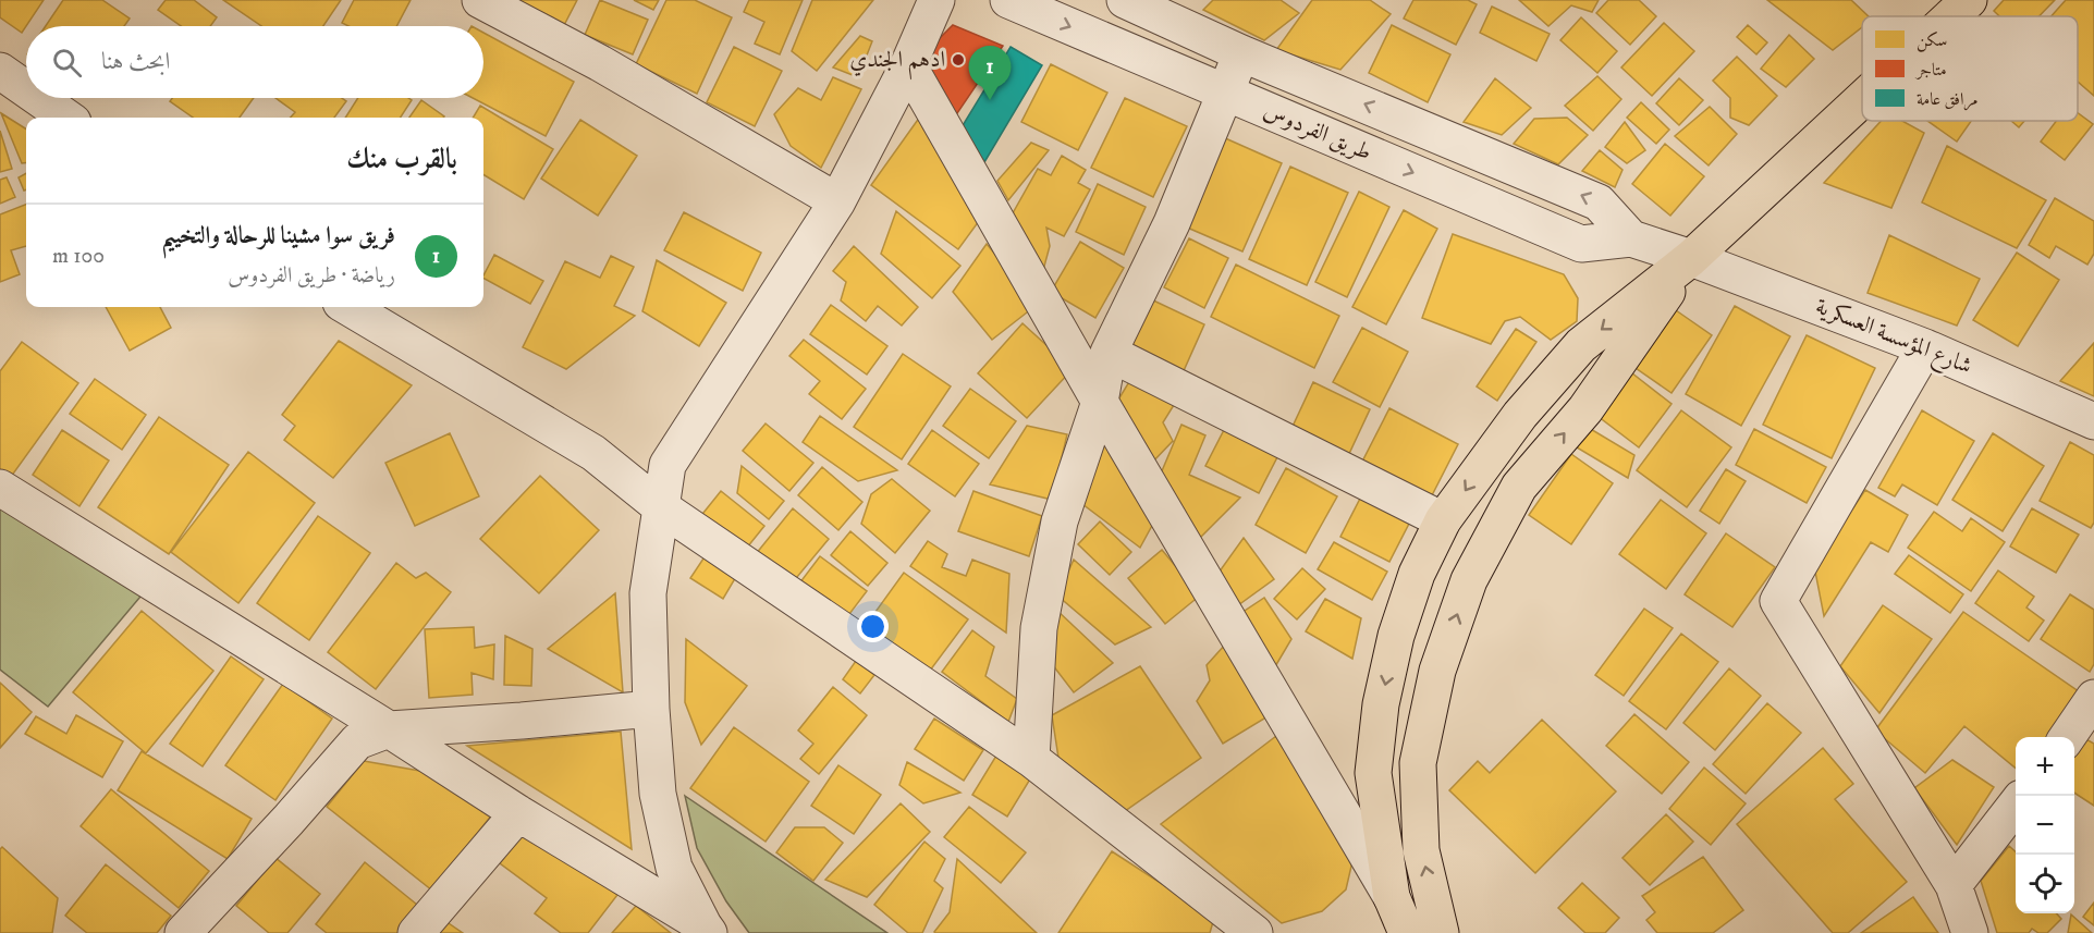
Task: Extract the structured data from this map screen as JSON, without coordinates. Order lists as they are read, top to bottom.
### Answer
{
  "streets": {
    "street": ["طريق الفردوس", "شارع المؤسسة العسكرية"]
  },
  "crossings": [
    ["طريق الفردوس", "شارع المؤسسة العسكرية"]
  ],
  "places": ["ادهم الجندي"],
  "legend": ["سكن", "متاجر", "مرافق عامة"],
  "page": {
    "search": "ابحث هنا",
    "pins": "1",
    "heading": "بالقرب منك",
    "list": [
      {
        "mark": "1",
        "name": "فريق سوا مشينا للرحالة والتخييم",
        "note": "رياضة · طريق الفردوس",
        "value": "100 m"
      }
    ],
    "map_buttons": ["+", "−"]
  }
}
